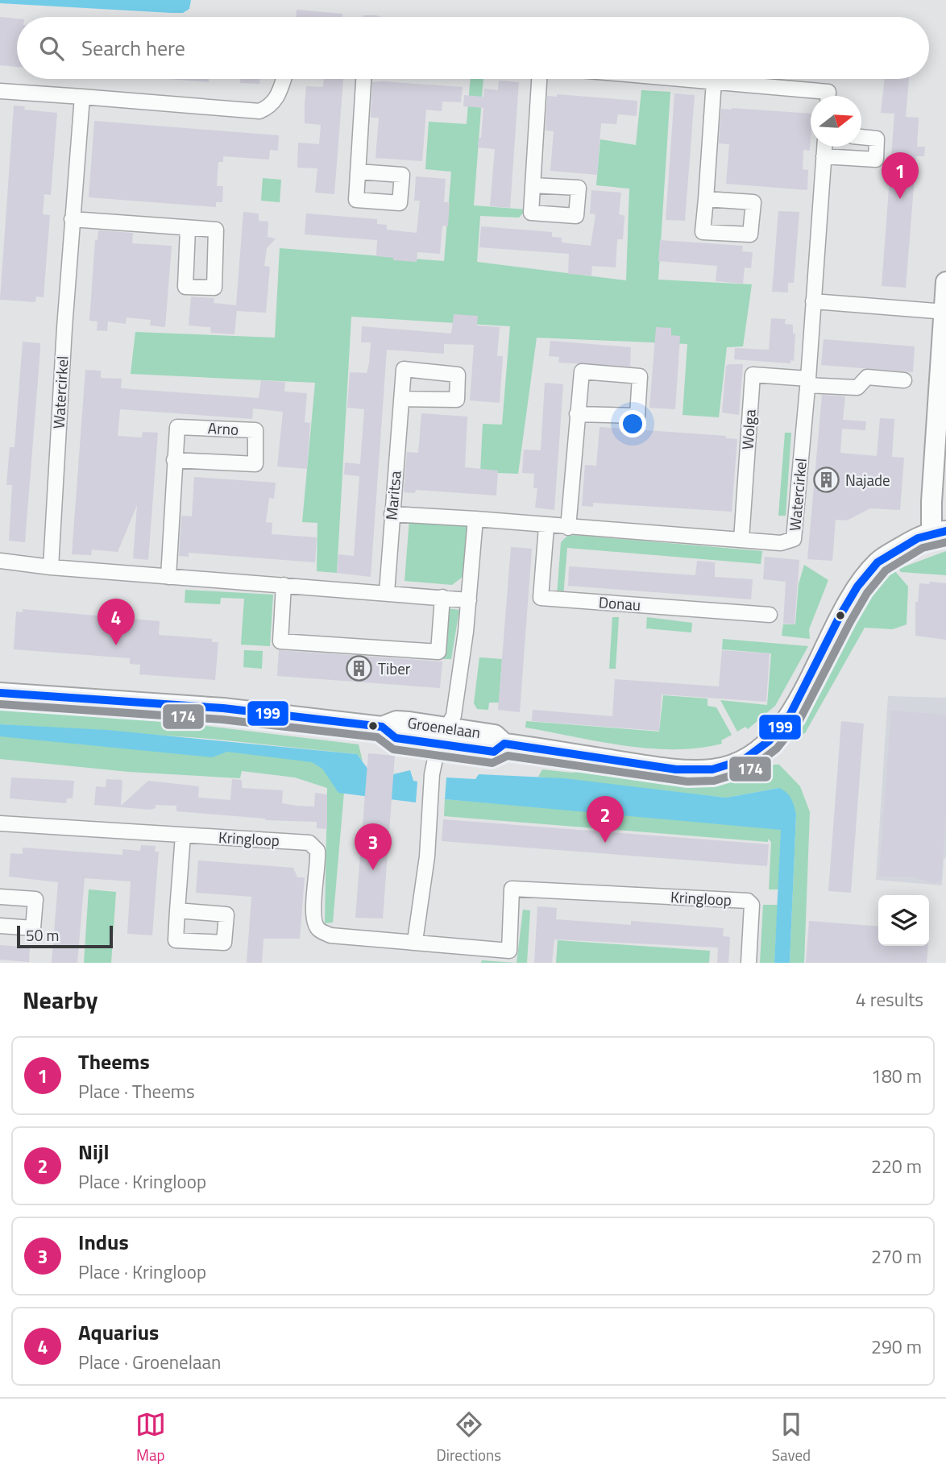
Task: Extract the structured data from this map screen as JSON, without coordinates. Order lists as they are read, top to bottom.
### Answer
{
  "streets": {
    "street": [
      "Watercirkel",
      "Arno",
      "Wolga",
      "Maritsa",
      "Donau",
      "Groenelaan",
      "Kringloop"
    ]
  },
  "crossings": [
    ["Watercirkel", "Wolga"],
    ["Watercirkel", "Maritsa"],
    ["Watercirkel", "Donau"]
  ],
  "places": {
    "building": ["Najade", "Tiber"]
  },
  "lines": ["transit line 199", "transit line 174"],
  "scale_bar": "50 m",
  "north": "right",
  "page": {
    "search": "Search here",
    "pins": [
      "1",
      "4",
      "2",
      "3"
    ],
    "scale": "50 m",
    "heading": ["Nearby", "4 results"],
    "list": [
      {
        "mark": "1",
        "name": "Theems",
        "note": "Place · Theems",
        "value": "180 m"
      },
      {
        "mark": "2",
        "name": "Nijl",
        "note": "Place · Kringloop",
        "value": "220 m"
      },
      {
        "mark": "3",
        "name": "Indus",
        "note": "Place · Kringloop",
        "value": "270 m"
      },
      {
        "mark": "4",
        "name": "Aquarius",
        "note": "Place · Groenelaan",
        "value": "290 m"
      }
    ],
    "nav": ["Map", "Directions", "Saved"]
  }
}
